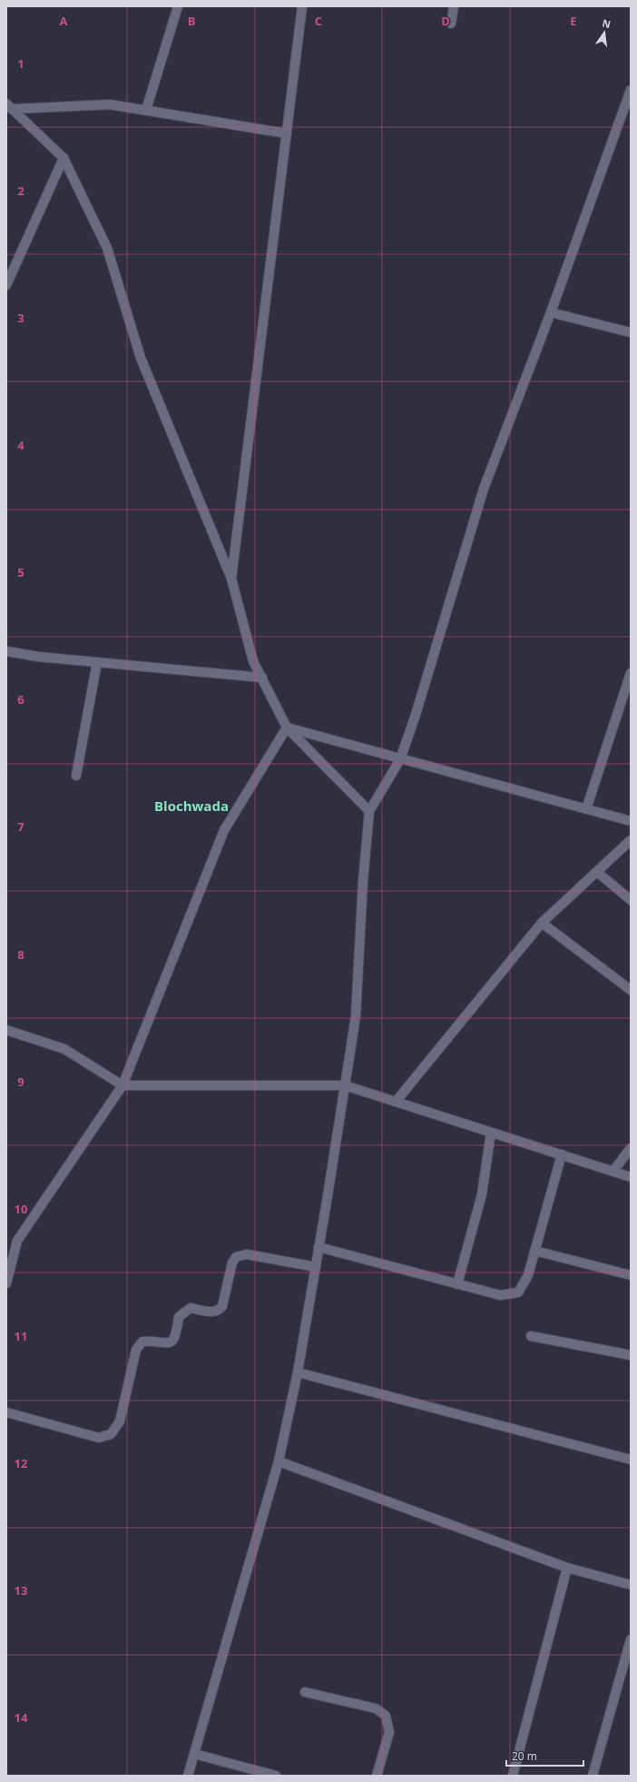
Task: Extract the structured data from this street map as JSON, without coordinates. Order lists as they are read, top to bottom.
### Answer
{
  "districts": ["Blochwada"],
  "scale_bar": "20 m",
  "north": "top",
  "grid": {
    "columns": [
      "A",
      "B",
      "C",
      "D",
      "E"
    ],
    "rows": [
      "1",
      "2",
      "3",
      "4",
      "5",
      "6",
      "7",
      "8",
      "9",
      "10",
      "11",
      "12",
      "13",
      "14"
    ]
  }
}
